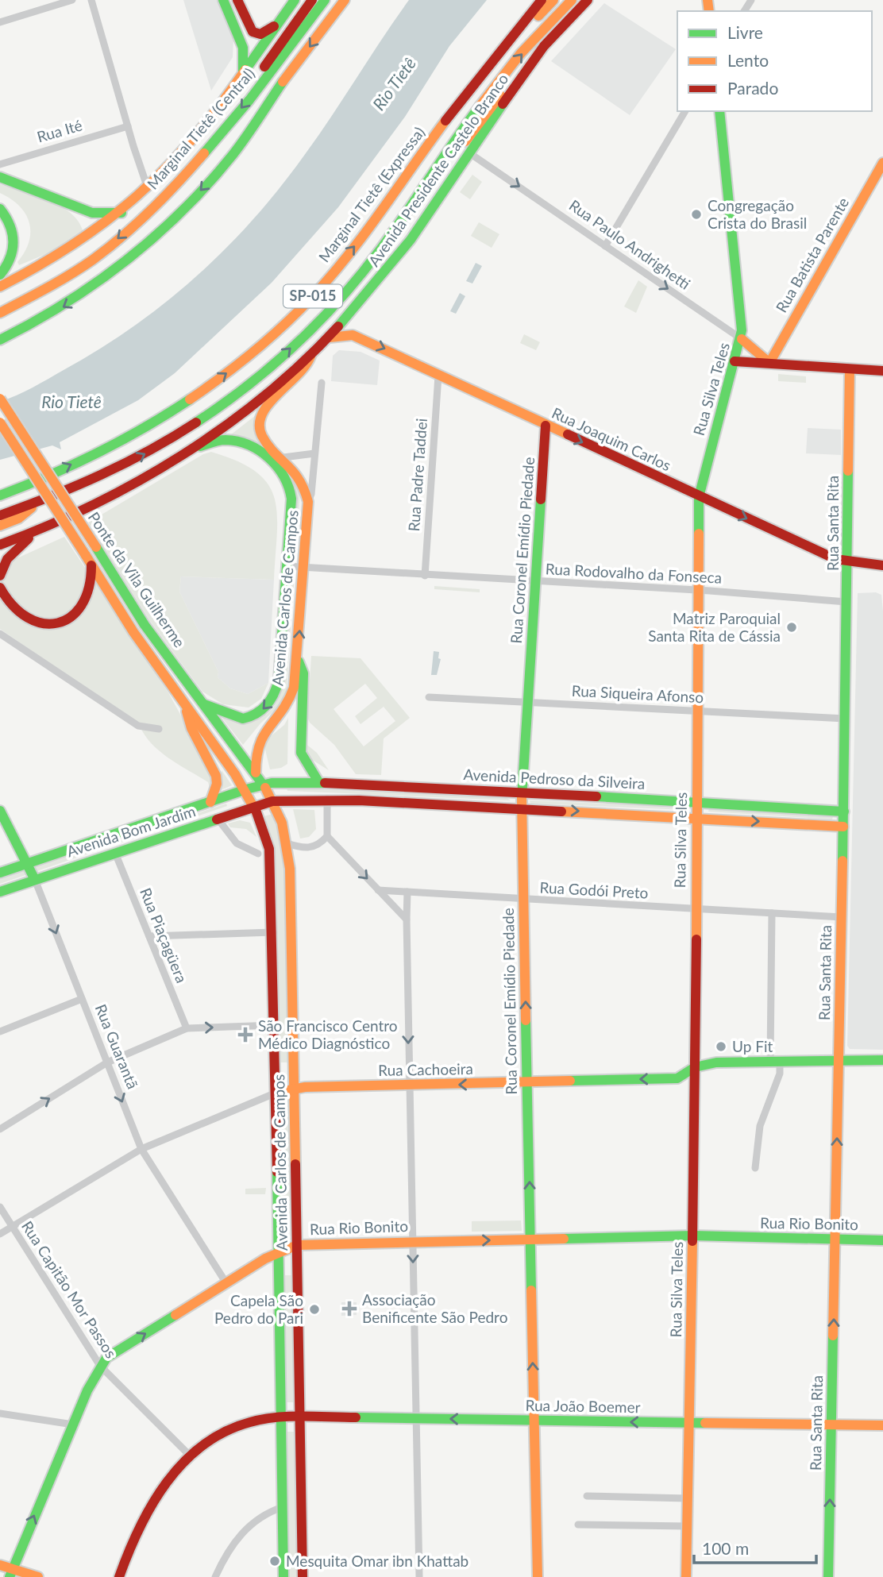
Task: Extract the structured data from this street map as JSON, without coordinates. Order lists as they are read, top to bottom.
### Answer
{
  "streets": {
    "main road": [
      "Marginal Tietê (Central)",
      "Avenida Presidente Castelo Branco",
      "Marginal Tietê (Expressa)",
      "Rua Paulo Andrighetti",
      "Rua Batista Parente",
      "SP-015",
      "Rua Silva Teles",
      "Rua Joaquim Carlos",
      "Rua Santa Rita",
      "Rua Coronel Emídio Piedade",
      "Ponte da Vila Guilherme",
      "Avenida Carlos de Campos",
      "Avenida Pedroso da Silveira",
      "Avenida Bom Jardim",
      "Rua Guarantã",
      "Rua Cachoeira",
      "Rua Rio Bonito",
      "Rua João Boemer"
    ],
    "street": [
      "Rua Ité",
      "Rua Padre Taddei",
      "Rua Rodovalho da Fonseca",
      "Rua Siqueira Afonso",
      "Rua Godói Preto",
      "Rua Piaçagüera",
      "Rua Capitão Mor Passos"
    ]
  },
  "crossings": [
    ["Avenida Presidente Castelo Branco", "Rua Paulo Andrighetti"],
    ["Avenida Presidente Castelo Branco", "Rua Joaquim Carlos"],
    ["Avenida Presidente Castelo Branco", "Avenida Carlos de Campos"],
    ["Rua Paulo Andrighetti", "Rua Batista Parente"],
    ["Rua Paulo Andrighetti", "Rua Silva Teles"],
    ["Rua Silva Teles", "Rua Joaquim Carlos"],
    ["Rua Silva Teles", "Rua Rodovalho da Fonseca"],
    ["Rua Silva Teles", "Rua Siqueira Afonso"],
    ["Rua Silva Teles", "Avenida Pedroso da Silveira"],
    ["Rua Silva Teles", "Rua Godói Preto"],
    ["Rua Silva Teles", "Rua Cachoeira"],
    ["Rua Silva Teles", "Rua Rio Bonito"],
    ["Rua Silva Teles", "Rua João Boemer"],
    ["Rua Joaquim Carlos", "Rua Padre Taddei"],
    ["Rua Joaquim Carlos", "Rua Santa Rita"],
    ["Rua Joaquim Carlos", "Rua Coronel Emídio Piedade"],
    ["Rua Padre Taddei", "Rua Rodovalho da Fonseca"],
    ["Rua Santa Rita", "Rua Rodovalho da Fonseca"],
    ["Rua Santa Rita", "Rua Siqueira Afonso"],
    ["Rua Santa Rita", "Avenida Pedroso da Silveira"],
    ["Rua Santa Rita", "Rua Godói Preto"],
    ["Rua Santa Rita", "Rua Cachoeira"],
    ["Rua Santa Rita", "Rua Rio Bonito"],
    ["Rua Santa Rita", "Rua João Boemer"],
    ["Rua Coronel Emídio Piedade", "Rua Rodovalho da Fonseca"],
    ["Rua Coronel Emídio Piedade", "Rua Siqueira Afonso"],
    ["Rua Coronel Emídio Piedade", "Avenida Pedroso da Silveira"],
    ["Rua Coronel Emídio Piedade", "Rua Godói Preto"],
    ["Rua Coronel Emídio Piedade", "Rua Cachoeira"],
    ["Rua Coronel Emídio Piedade", "Rua Rio Bonito"],
    ["Rua Coronel Emídio Piedade", "Rua João Boemer"],
    ["Rua Rodovalho da Fonseca", "Avenida Carlos de Campos"],
    ["Ponte da Vila Guilherme", "Avenida Carlos de Campos"],
    ["Ponte da Vila Guilherme", "Avenida Bom Jardim"],
    ["Avenida Carlos de Campos", "Avenida Pedroso da Silveira"],
    ["Avenida Carlos de Campos", "Avenida Bom Jardim"],
    ["Avenida Carlos de Campos", "Rua Cachoeira"],
    ["Avenida Carlos de Campos", "Rua Rio Bonito"],
    ["Avenida Carlos de Campos", "Rua João Boemer"],
    ["Avenida Pedroso da Silveira", "Avenida Bom Jardim"],
    ["Avenida Bom Jardim", "Rua Piaçagüera"],
    ["Avenida Bom Jardim", "Rua Guarantã"],
    ["Rua Guarantã", "Rua Cachoeira"],
    ["Rua Guarantã", "Rua Rio Bonito"],
    ["Rua Cachoeira", "Rua Capitão Mor Passos"],
    ["Rua Rio Bonito", "Rua Capitão Mor Passos"],
    ["Rua Capitão Mor Passos", "Rua João Boemer"]
  ],
  "one_way": [
    "Rua Paulo Andrighetti",
    "Rua Joaquim Carlos",
    "Rua Santa Rita",
    "Rua Coronel Emídio Piedade",
    "Rua Guarantã",
    "Rua Rio Bonito"
  ],
  "water": ["Rio Tietê"],
  "places": {
    "other": [
      "Congregação Crista do Brasil",
      "Matriz Paroquial Santa Rita de Cássia",
      "Up Fit",
      "Capela São Pedro do Pari",
      "Mesquita Omar ibn Khattab"
    ],
    "health": ["São Francisco Centro Médico Diagnóstico", "Associação Benificente São Pedro"]
  },
  "legend": ["Livre", "Lento", "Parado"],
  "scale_bar": "100 m"
}
